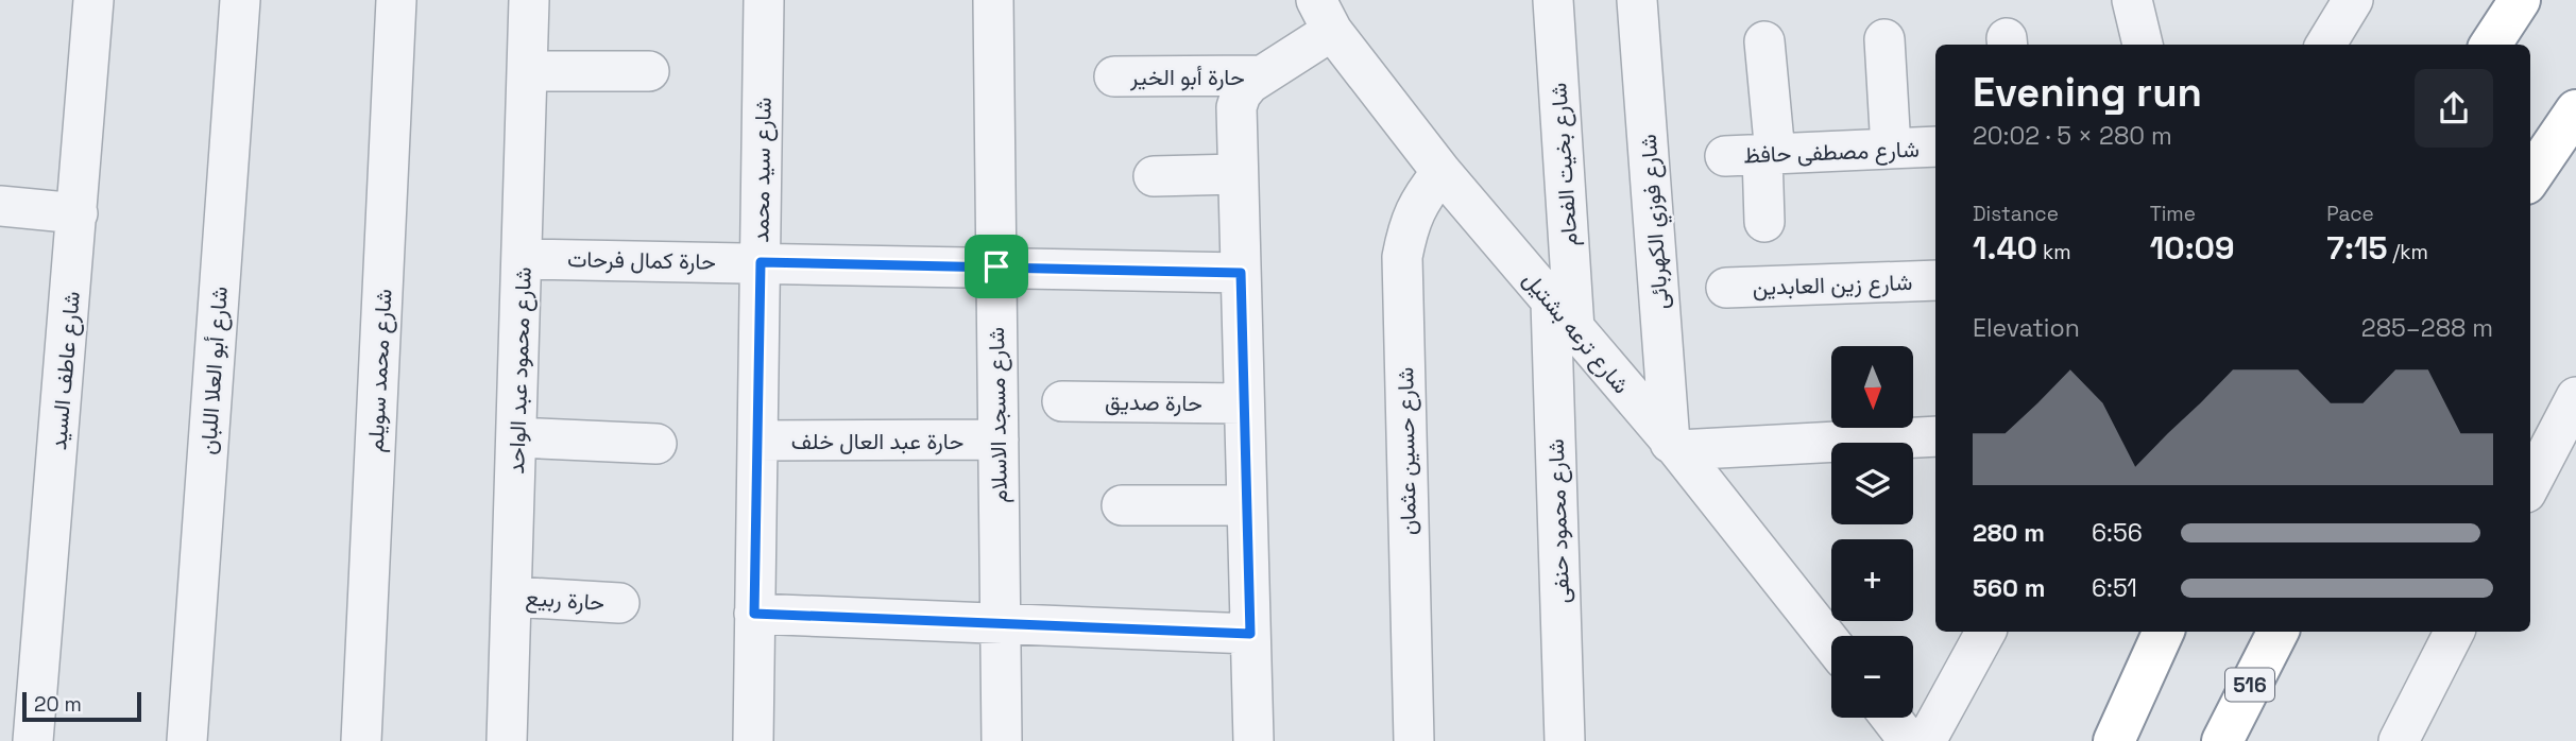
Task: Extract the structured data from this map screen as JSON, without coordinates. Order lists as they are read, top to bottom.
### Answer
{
  "streets": {
    "highway": ["516"],
    "street": [
      "حارة أبو الخير",
      "شارع مصطفى حافظ",
      "شارع بخيت الفحام",
      "شارع سيد محمد",
      "شارع فوزي الكهربائى",
      "حارة كمال فرحات",
      "شارع زين العابدين",
      "شارع ترعه بشتيل",
      "شارع عاطف السيد",
      "شارع أبو العلا اللبان",
      "شارع محمد سويلم",
      "شارع محمود عبد الواحد",
      "حارة صديق",
      "شارع مسجد الاسلام",
      "حارة عبد العال خلف",
      "شارع حسين عثمان",
      "شارع محمود حنفى",
      "حارة ربيع"
    ]
  },
  "crossings": [
    ["شارع بخيت الفحام", "شارع ترعه بشتيل"],
    ["شارع بخيت الفحام", "شارع محمود حنفى"],
    ["شارع سيد محمد", "حارة كمال فرحات"],
    ["شارع سيد محمد", "حارة عبد العال خلف"],
    ["شارع فوزي الكهربائى", "شارع ترعه بشتيل"],
    ["حارة كمال فرحات", "شارع محمود عبد الواحد"],
    ["حارة كمال فرحات", "شارع مسجد الاسلام"],
    ["شارع ترعه بشتيل", "شارع حسين عثمان"],
    ["شارع ترعه بشتيل", "شارع محمود حنفى"],
    ["شارع محمود عبد الواحد", "حارة ربيع"],
    ["شارع مسجد الاسلام", "حارة عبد العال خلف"]
  ],
  "scale_bar": "20 m",
  "north": "bottom",
  "page": {
    "heading": ["Evening run", "20:02 · 5 × 280 m"],
    "stats": [
      ["Distance", "1.40 km"],
      ["Time", "10:09"],
      ["Pace", "7:15 /km"]
    ],
    "chart": ["Elevation", "285–288 m"],
    "map_buttons": ["+", "−"],
    "list": [
      {
        "name": "280 m",
        "note": "6:56"
      },
      {
        "name": "560 m",
        "note": "6:51"
      }
    ],
    "scale": "20 m"
  }
}
